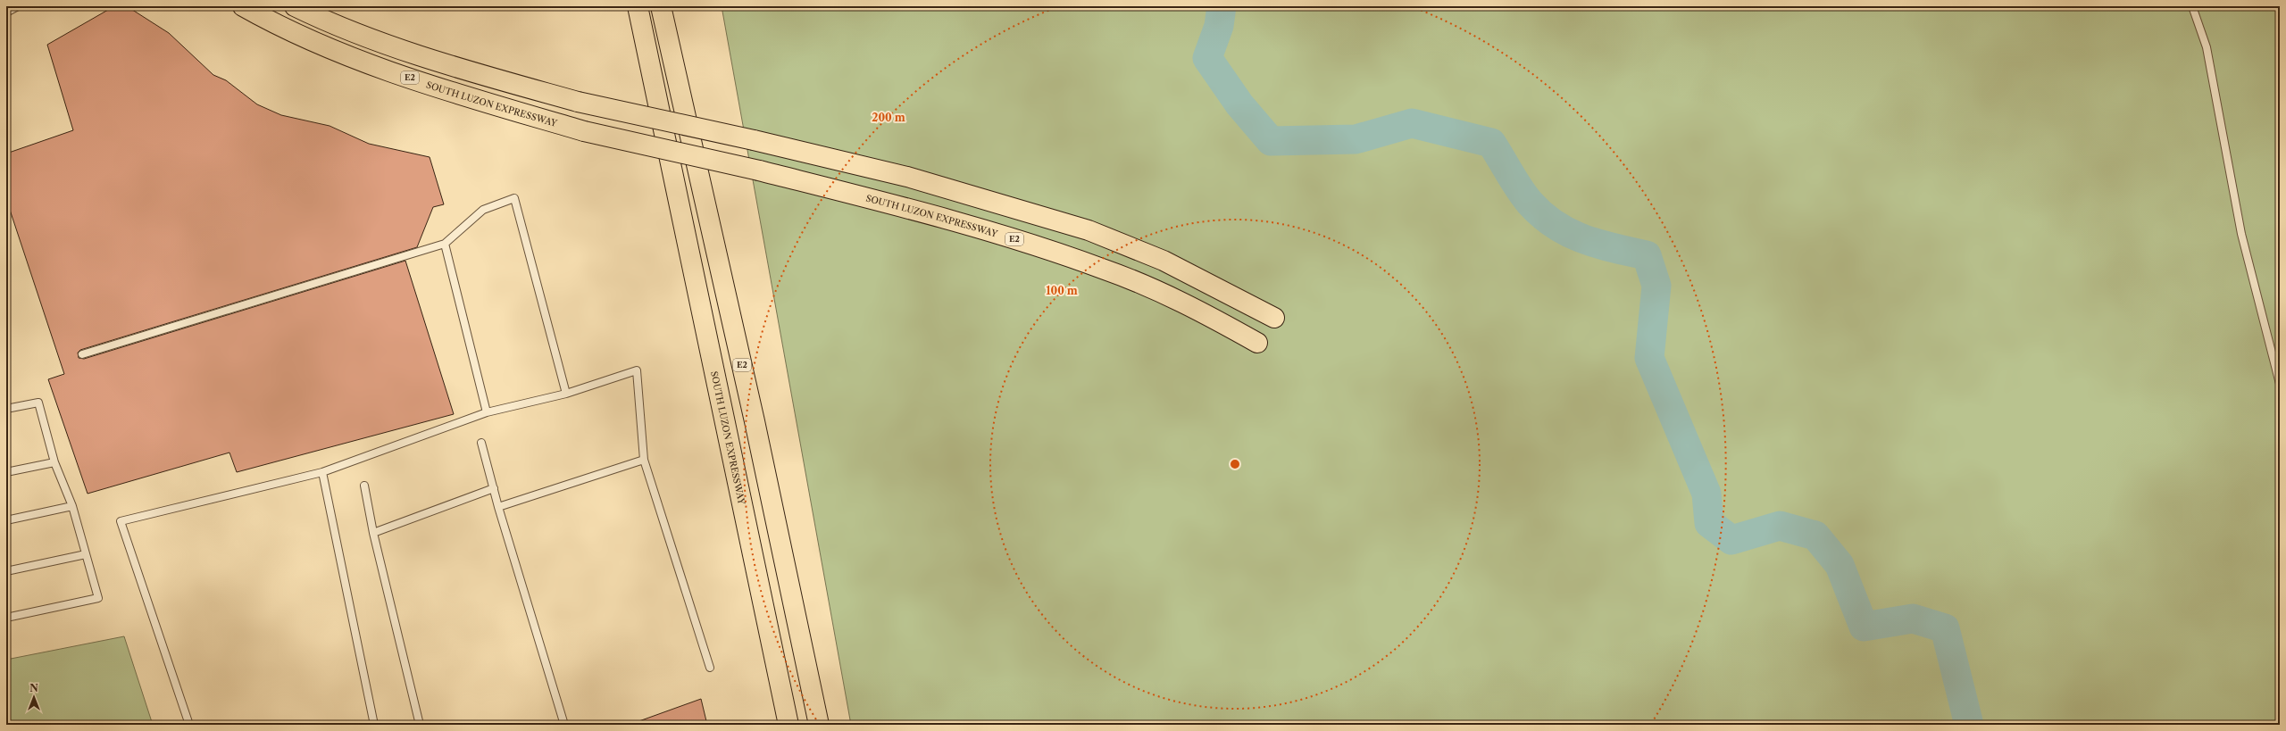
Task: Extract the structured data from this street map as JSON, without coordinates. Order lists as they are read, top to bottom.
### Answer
{
  "streets": {
    "highway": ["E2", "SOUTH LUZON EXPRESSWAY"]
  },
  "north": "top",
  "rings": ["200 m", "100 m"]
}
